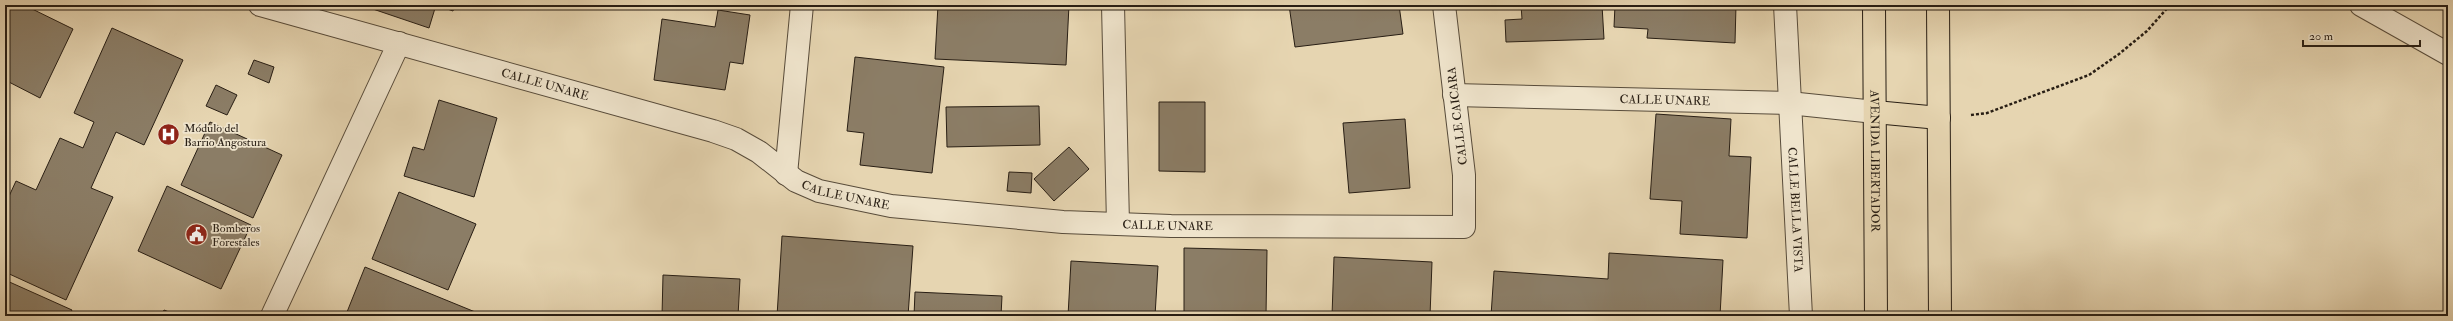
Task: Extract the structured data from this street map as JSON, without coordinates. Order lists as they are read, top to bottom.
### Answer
{
  "streets": {
    "main road": ["AVENIDA LIBERTADOR"],
    "street": ["CALLE UNARE", "CALLE CAICARA", "CALLE BELLA VISTA"]
  },
  "crossings": [
    ["CALLE UNARE", "CALLE CAICARA"],
    ["CALLE UNARE", "AVENIDA LIBERTADOR"],
    ["CALLE UNARE", "CALLE BELLA VISTA"]
  ],
  "places": {
    "hospital": ["Módulo del Barrio Angostura"],
    "public building": ["Bomberos Forestales"]
  },
  "scale_bar": "20 m"
}
